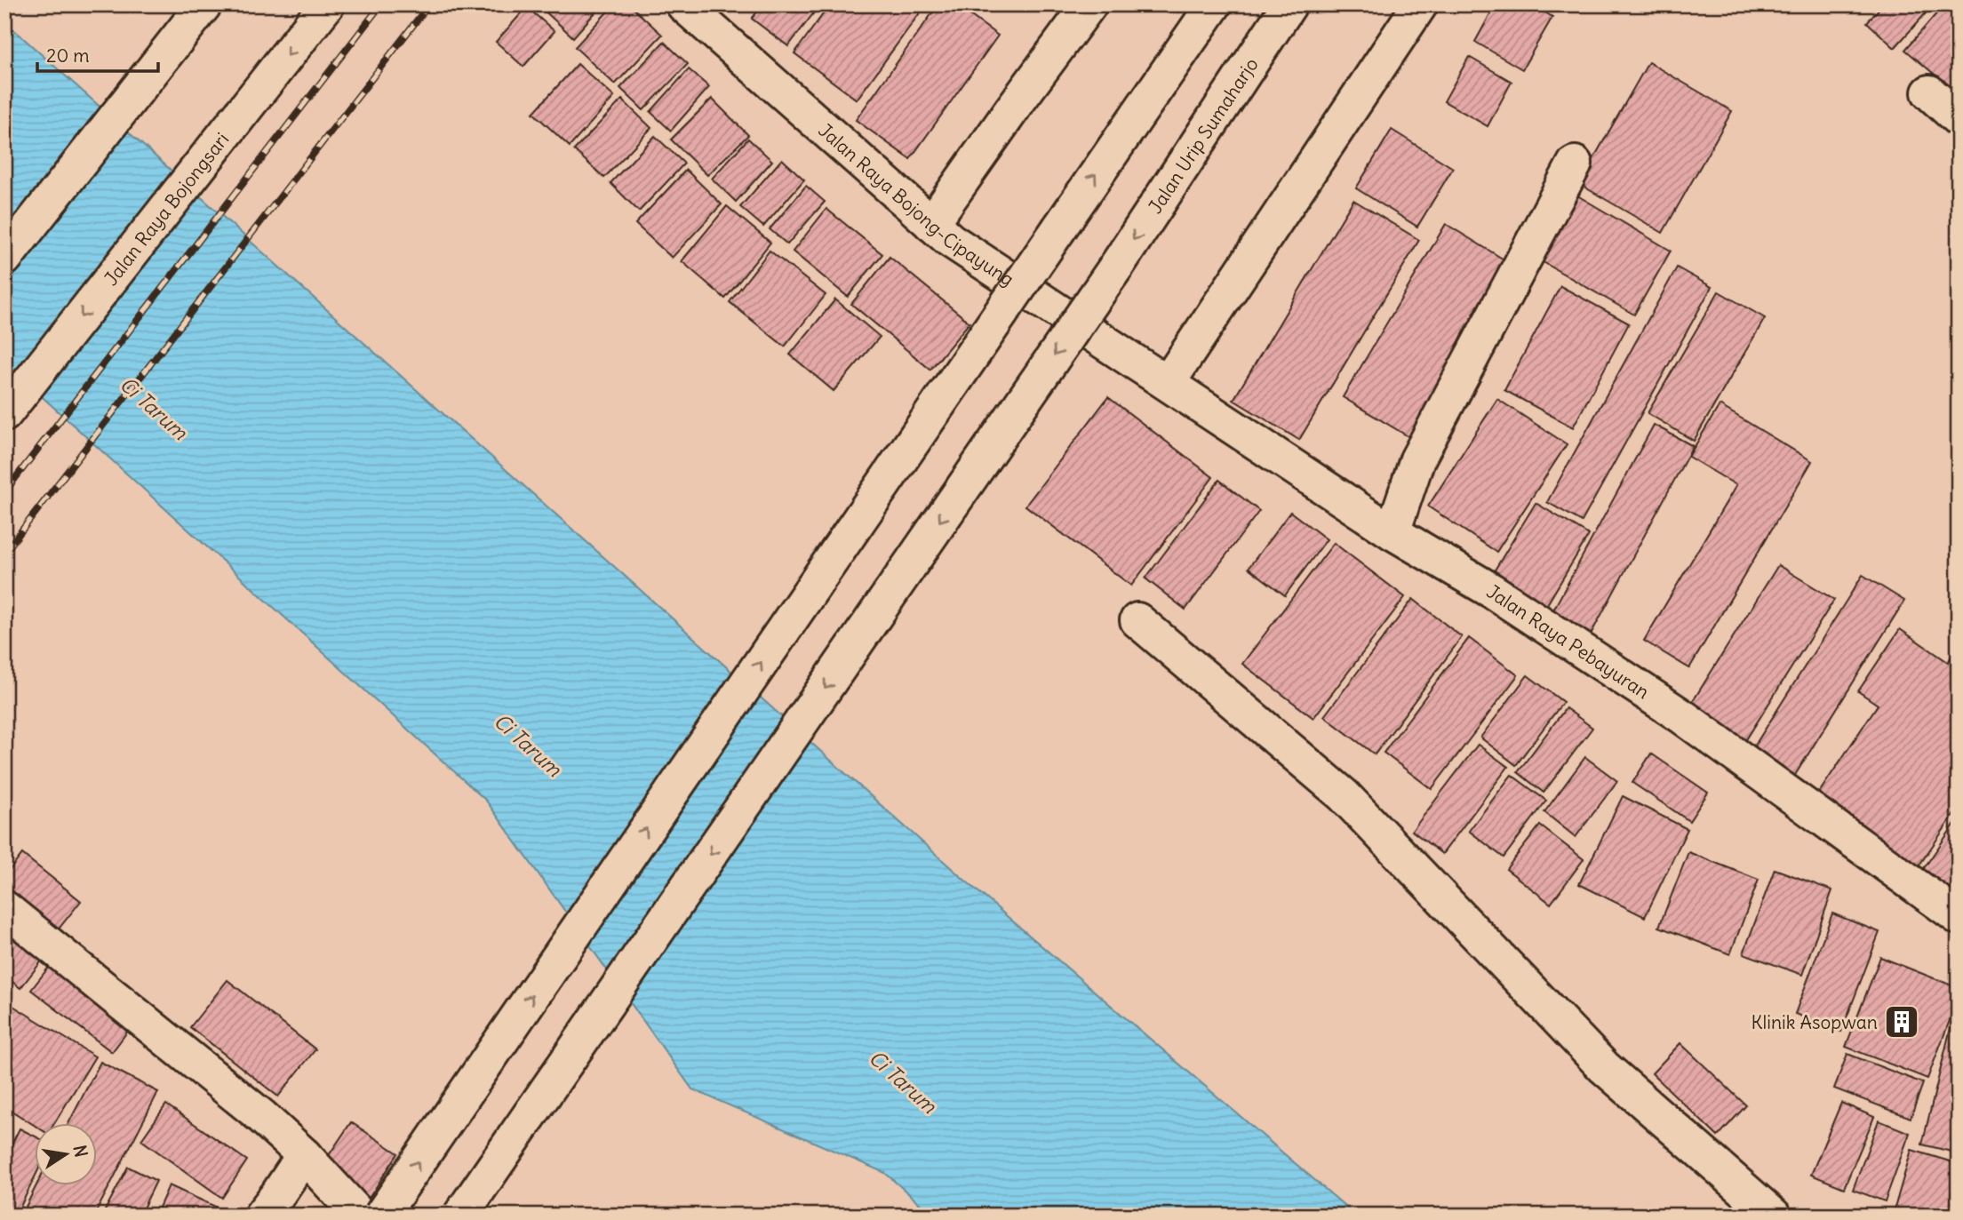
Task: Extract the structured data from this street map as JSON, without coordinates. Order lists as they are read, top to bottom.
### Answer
{
  "streets": {
    "main road": [
      "Jalan Urip Sumaharjo",
      "Jalan Raya Bojong-Cipayung",
      "Jalan Raya Bojongsari",
      "Jalan Raya Pebayuran"
    ]
  },
  "crossings": [
    ["Jalan Raya Bojong-Cipayung", "Jalan Raya Pebayuran"]
  ],
  "water": ["Ci Tarum"],
  "places": {
    "building": ["Klinik Asopwan"]
  },
  "scale_bar": "20 m",
  "north": "right"
}
